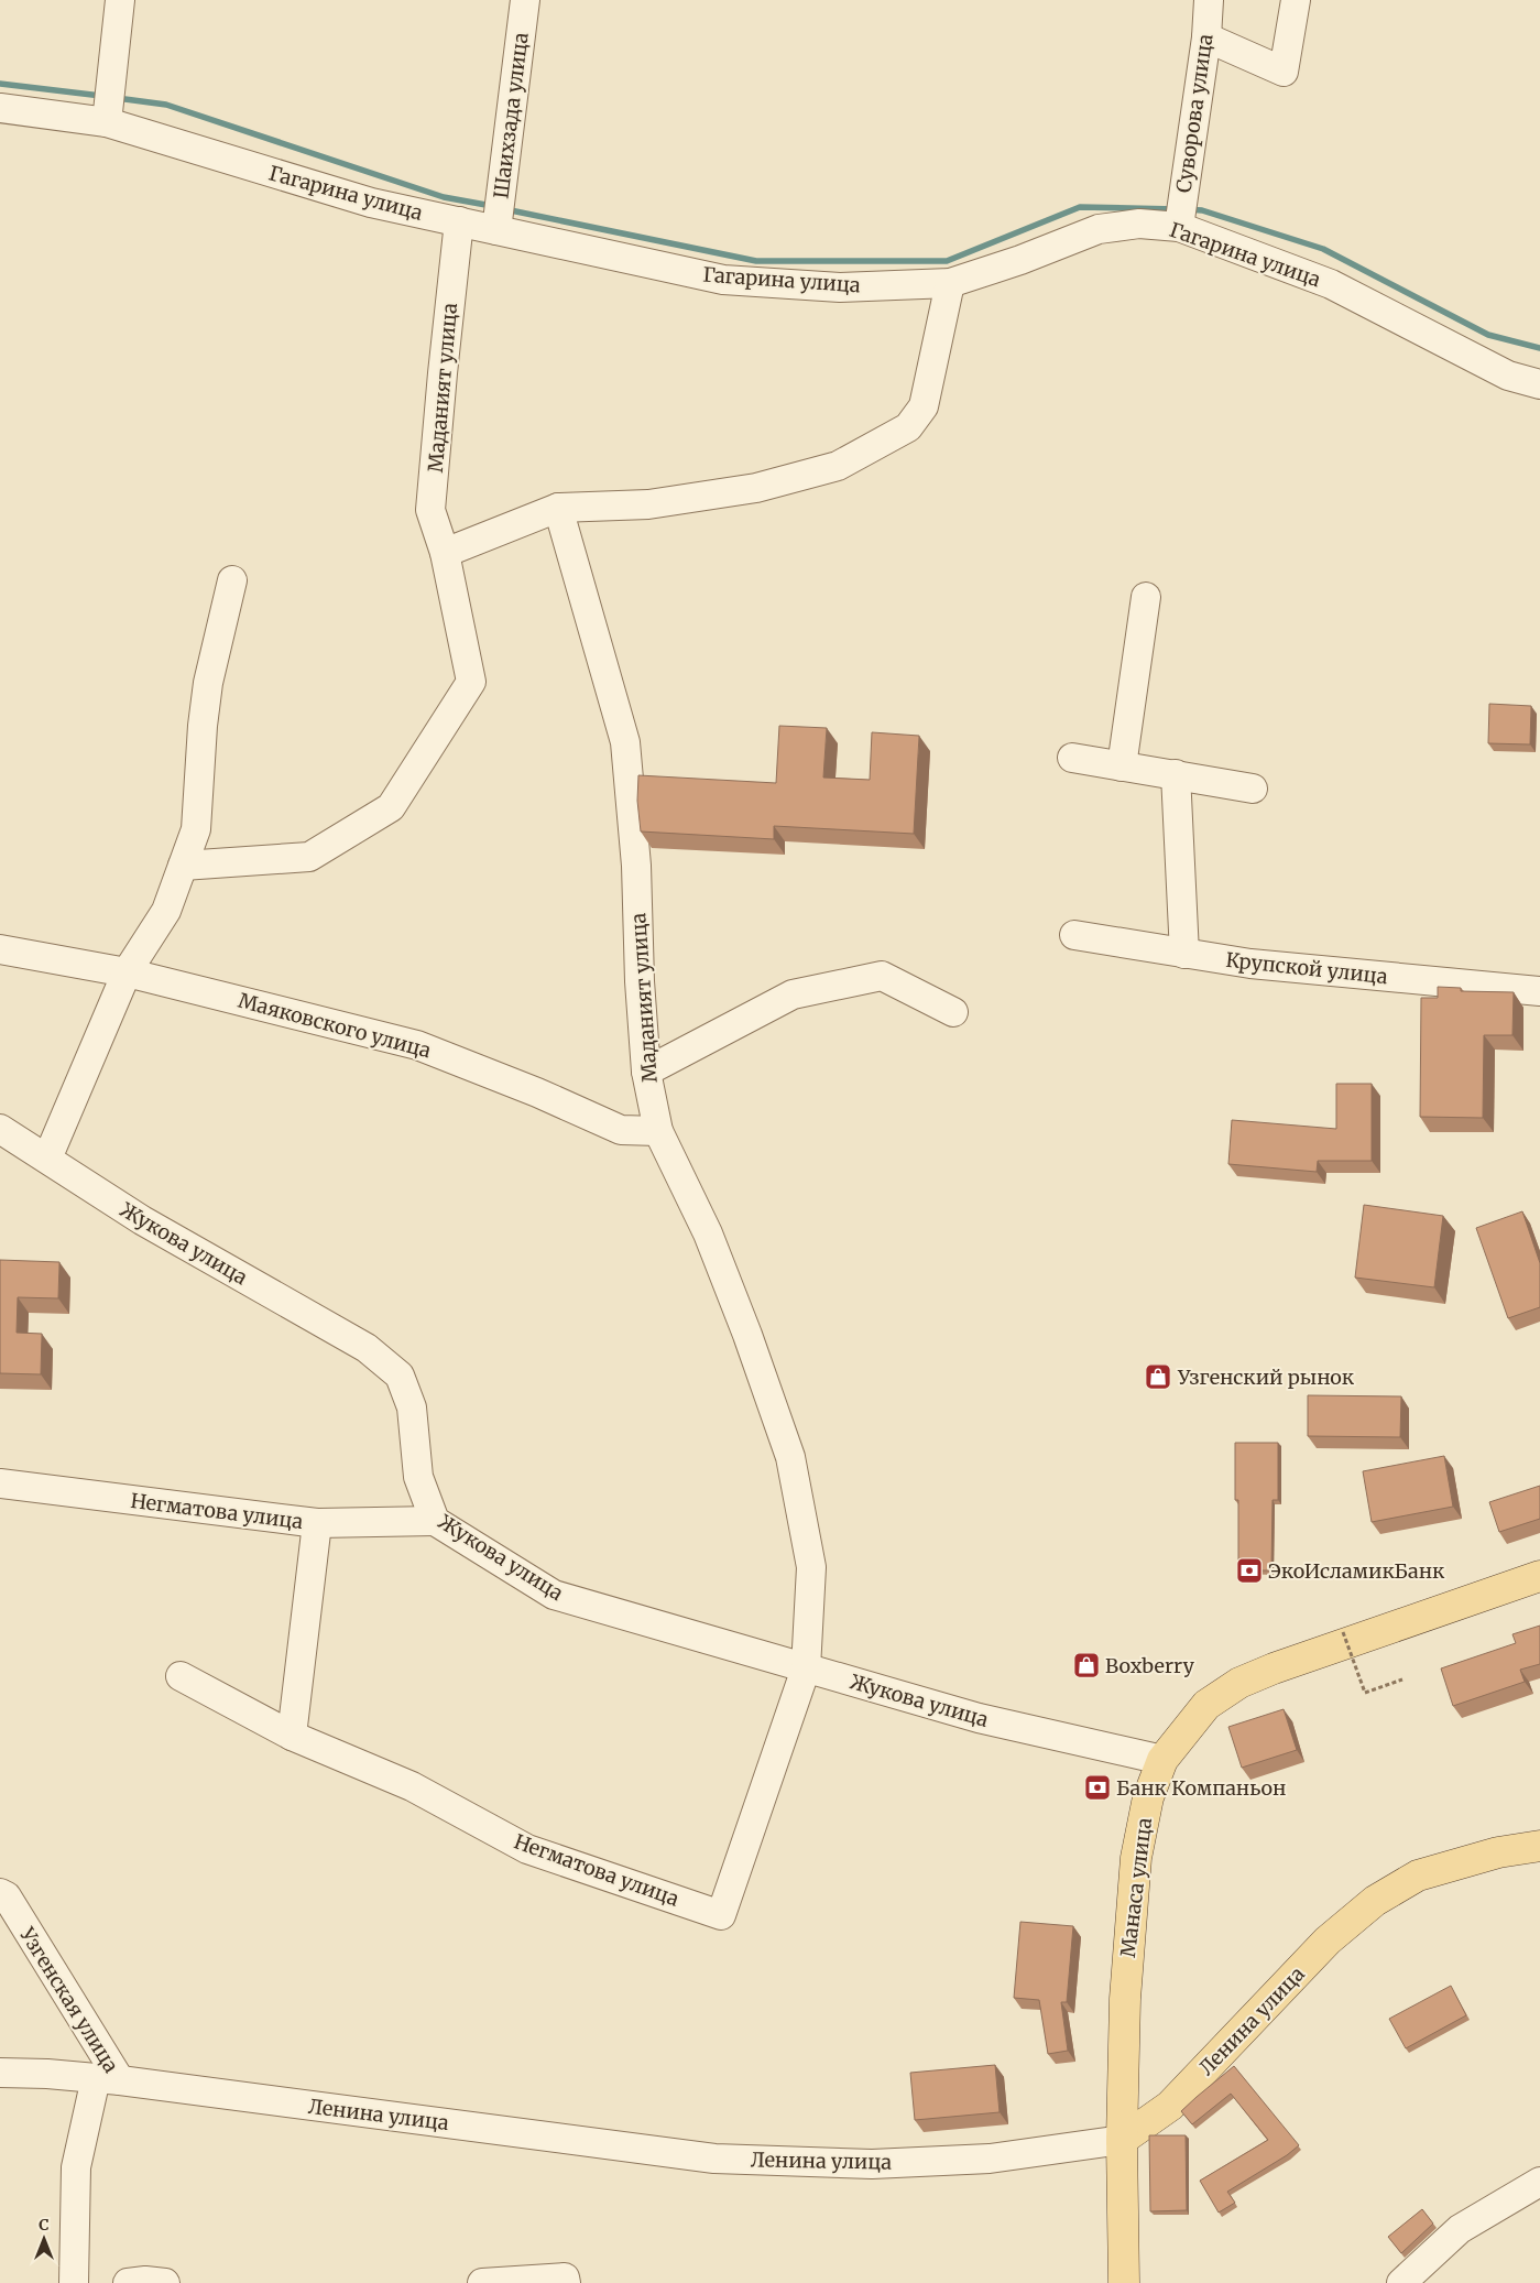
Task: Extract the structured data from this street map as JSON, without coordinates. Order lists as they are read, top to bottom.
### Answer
{
  "streets": {
    "main road": ["Манаса улица", "Ленина улица"],
    "street": [
      "Суворова улица",
      "Шаихзада улица",
      "Гагарина улица",
      "Маданият улица",
      "Крупской улица",
      "Маяковского улица",
      "Жукова улица",
      "Негматова улица",
      "Узгенская улица"
    ]
  },
  "crossings": [
    ["Суворова улица", "Гагарина улица"],
    ["Шаихзада улица", "Гагарина улица"],
    ["Гагарина улица", "Маданият улица"],
    ["Маданият улица", "Маяковского улица"],
    ["Маданият улица", "Жукова улица"],
    ["Маданият улица", "Негматова улица"],
    ["Жукова улица", "Негматова улица"],
    ["Жукова улица", "Манаса улица"],
    ["Манаса улица", "Ленина улица"],
    ["Узгенская улица", "Ленина улица"]
  ],
  "places": {
    "shop": ["Узгенский рынок", "Boxberry"],
    "bank": ["ЭкоИсламикБанк", "Банк Компаньон"]
  },
  "north": "top"
}
